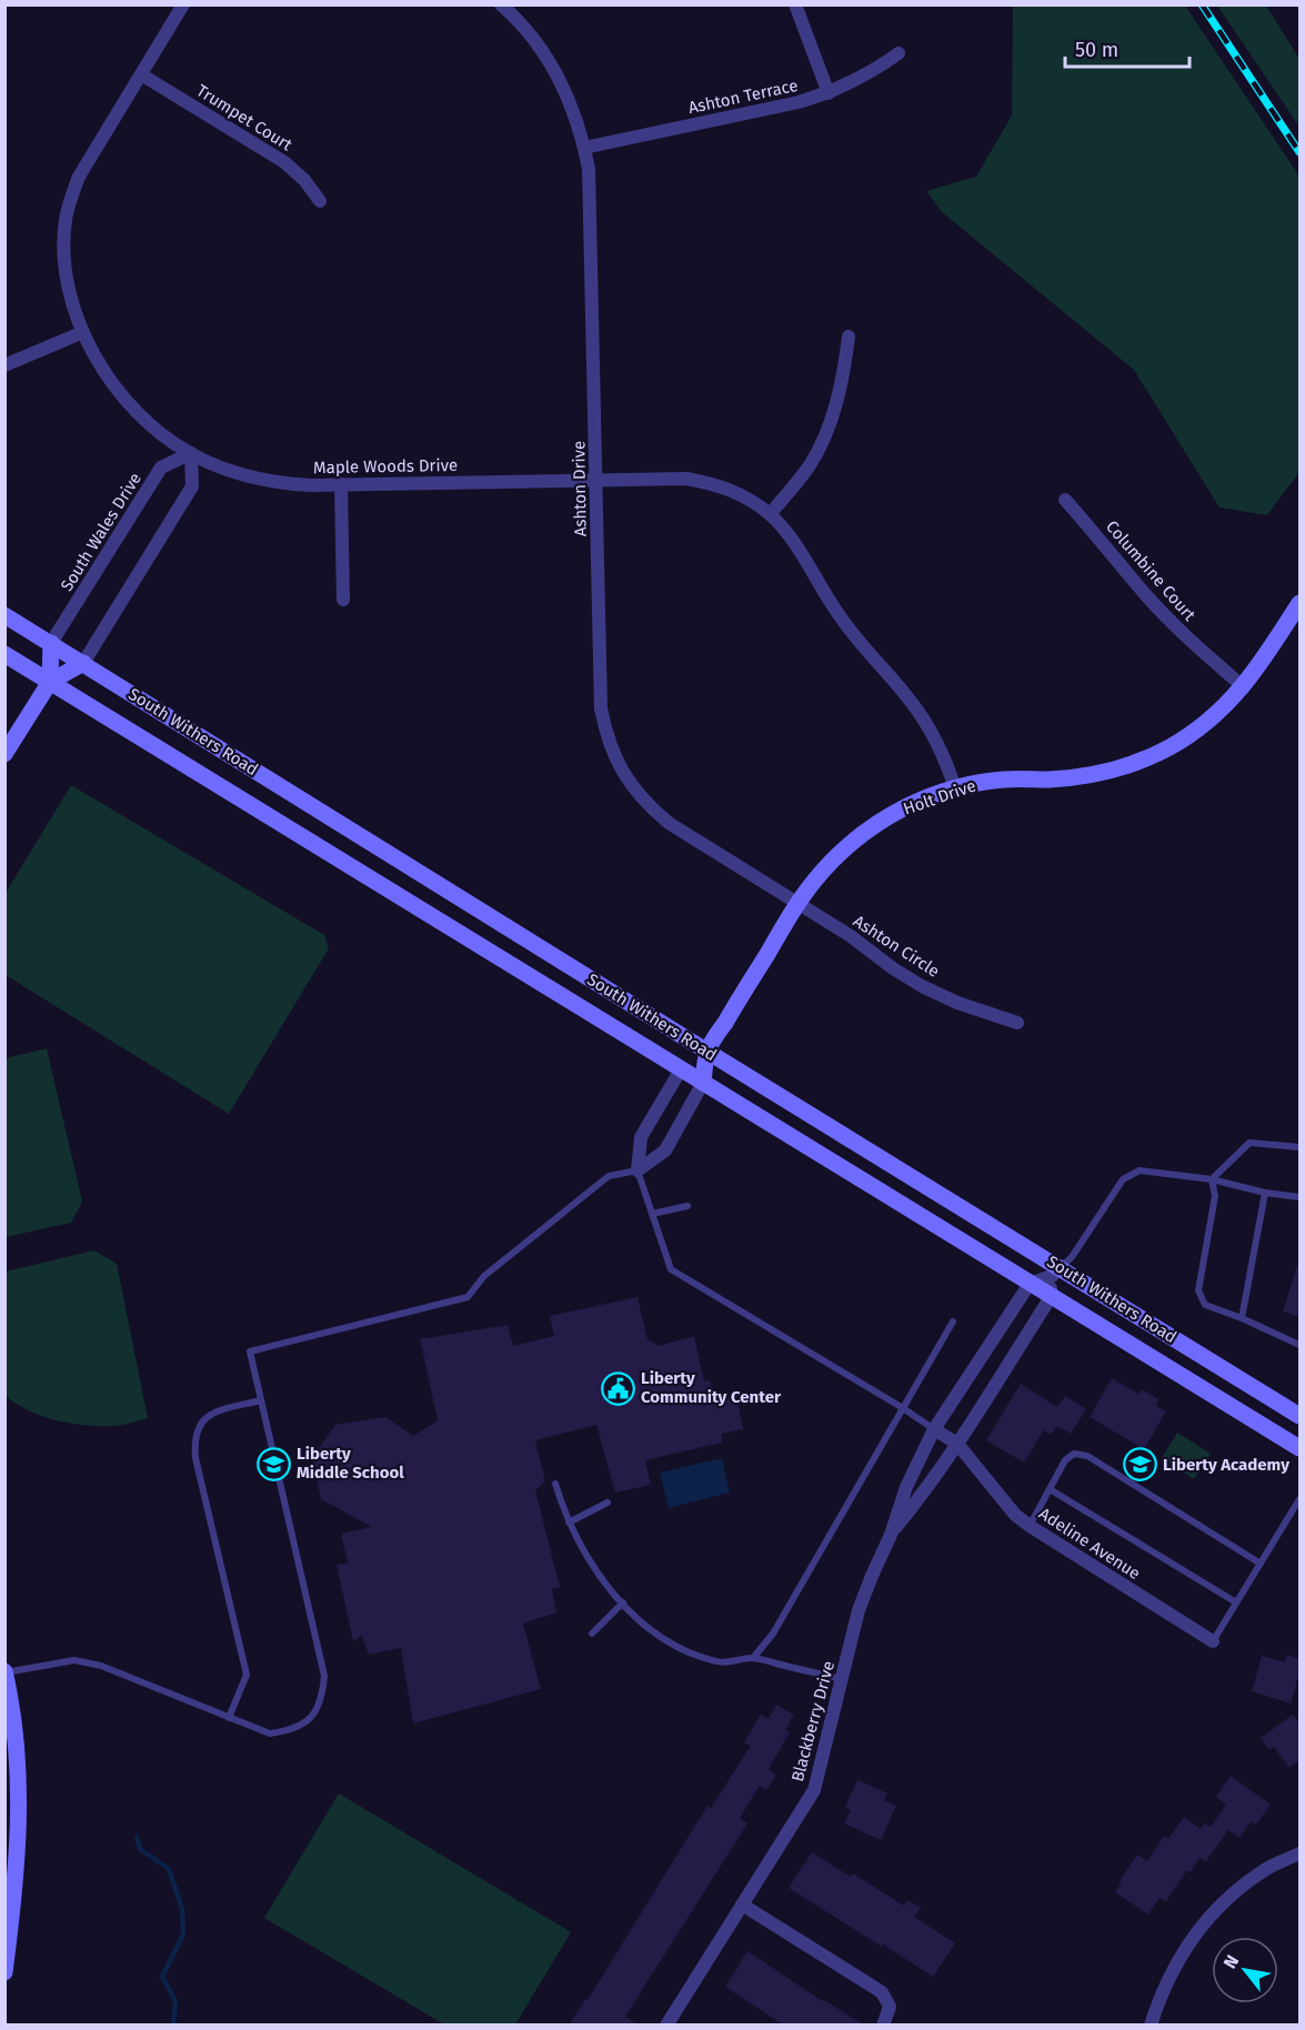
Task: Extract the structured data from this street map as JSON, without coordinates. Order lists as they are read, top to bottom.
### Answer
{
  "streets": {
    "main road": ["South Withers Road", "Holt Drive"],
    "street": [
      "Ashton Terrace",
      "Trumpet Court",
      "Maple Woods Drive",
      "Ashton Drive",
      "South Wales Drive",
      "Columbine Court",
      "Ashton Circle",
      "Adeline Avenue",
      "Blackberry Drive"
    ]
  },
  "crossings": [
    ["Ashton Terrace", "Ashton Drive"],
    ["Trumpet Court", "Maple Woods Drive"],
    ["Maple Woods Drive", "Ashton Drive"],
    ["Maple Woods Drive", "South Wales Drive"],
    ["Maple Woods Drive", "Holt Drive"],
    ["Ashton Drive", "Holt Drive"],
    ["Ashton Drive", "Ashton Circle"],
    ["South Wales Drive", "South Withers Road"],
    ["Columbine Court", "Holt Drive"],
    ["South Withers Road", "Holt Drive"],
    ["South Withers Road", "Blackberry Drive"],
    ["Holt Drive", "Ashton Circle"],
    ["Adeline Avenue", "Blackberry Drive"]
  ],
  "places": {
    "public building": ["Liberty Community Center"],
    "school or university": ["Liberty Middle School", "Liberty Academy"]
  },
  "scale_bar": "50 m",
  "north": "top left"
}
